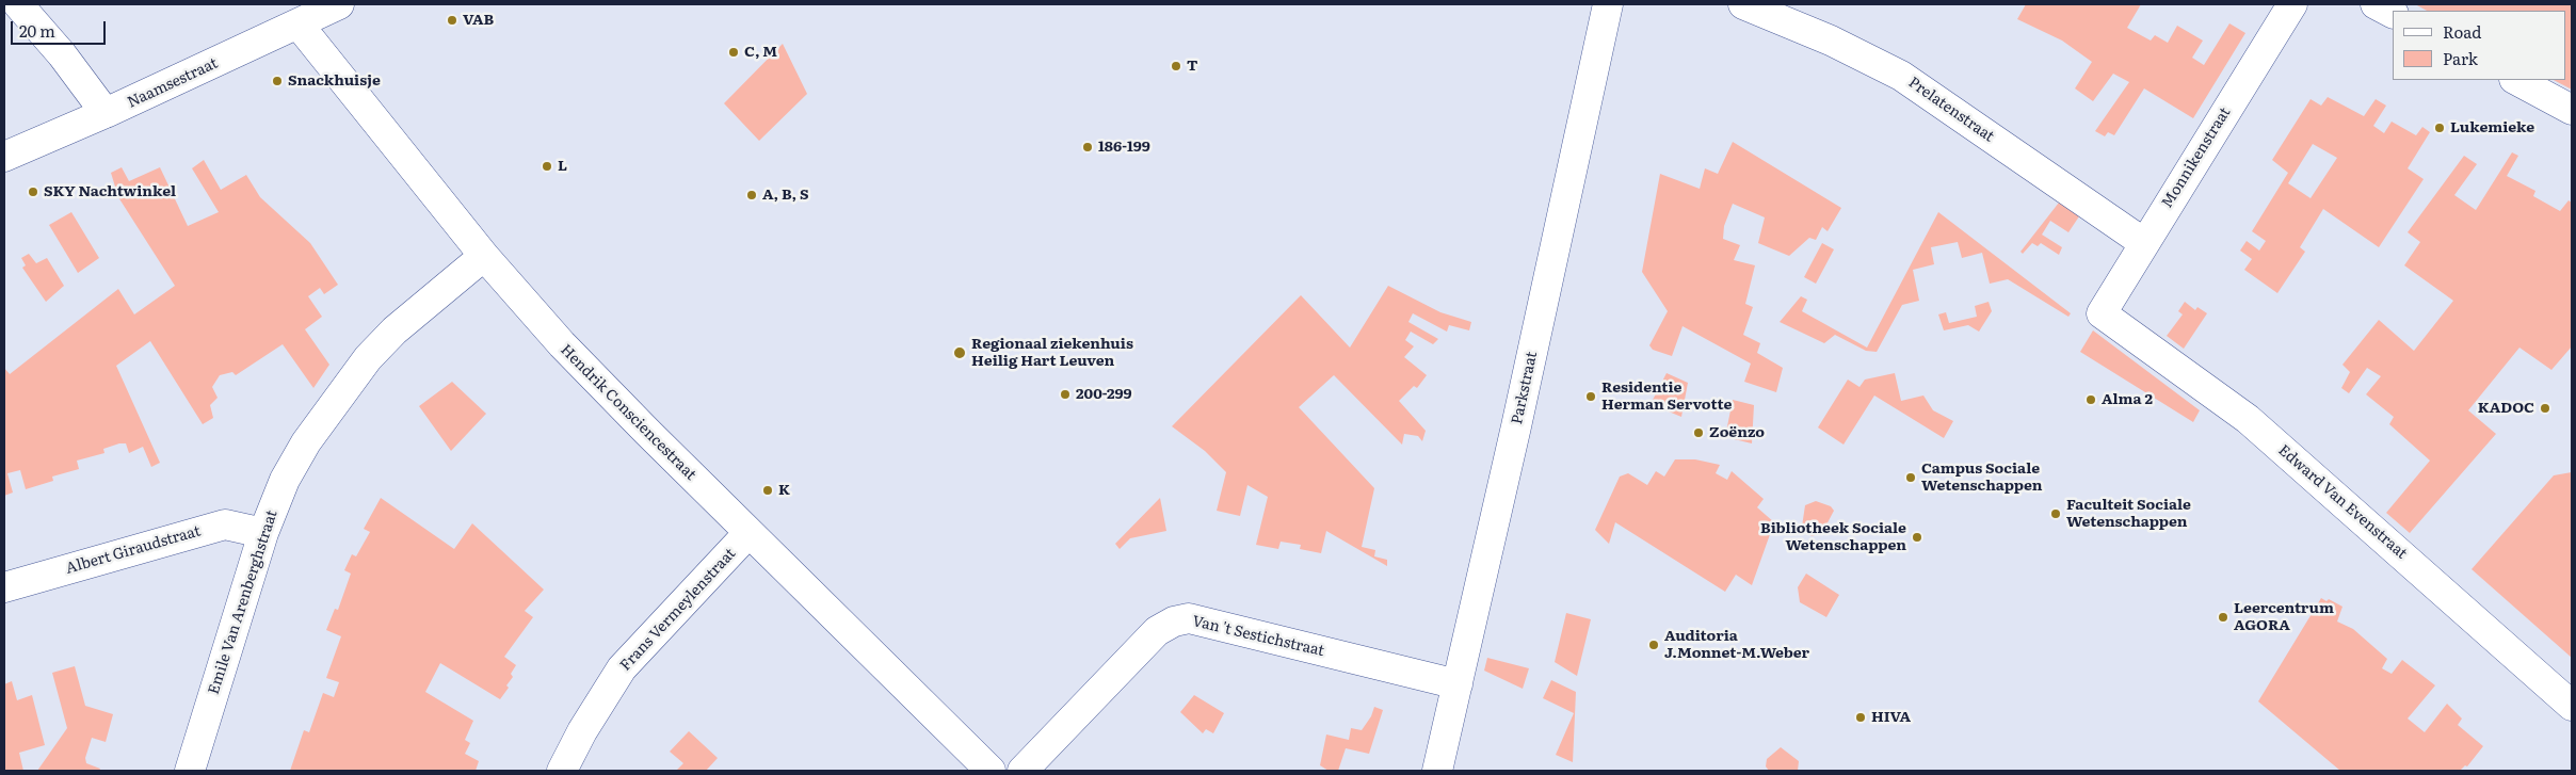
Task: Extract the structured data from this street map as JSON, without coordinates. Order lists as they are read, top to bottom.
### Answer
{
  "streets": {
    "street": [
      "Naamsestraat",
      "Prelatenstraat",
      "Monnikenstraat",
      "Parkstraat",
      "Hendrik Consciencestraat",
      "Edward Van Evenstraat",
      "Albert Giraudstraat",
      "Emile Van Arenberghstraat",
      "Frans Vermeylenstraat",
      "Van 't Sestichstraat"
    ]
  },
  "crossings": [
    ["Naamsestraat", "Hendrik Consciencestraat"],
    ["Prelatenstraat", "Monnikenstraat"],
    ["Monnikenstraat", "Edward Van Evenstraat"],
    ["Parkstraat", "Van 't Sestichstraat"],
    ["Hendrik Consciencestraat", "Emile Van Arenberghstraat"],
    ["Hendrik Consciencestraat", "Frans Vermeylenstraat"],
    ["Albert Giraudstraat", "Emile Van Arenberghstraat"]
  ],
  "places": [
    "VAB",
    "C, M",
    "T",
    "Snackhuisje",
    "Lukemieke",
    "186-199",
    "L",
    "SKY Nachtwinkel",
    "A, B, S",
    "Regionaal ziekenhuis Heilig Hart Leuven",
    "200-299",
    "Residentie Herman Servotte",
    "Alma 2",
    "KADOC",
    "Zoënzo",
    "Campus Sociale Wetenschappen",
    "K",
    "Faculteit Sociale Wetenschappen",
    "Bibliotheek Sociale Wetenschappen",
    "Leercentrum AGORA",
    "Auditoria J.Monnet-M.Weber",
    "HIVA"
  ],
  "legend": ["Road", "Park"],
  "scale_bar": "20 m"
}
